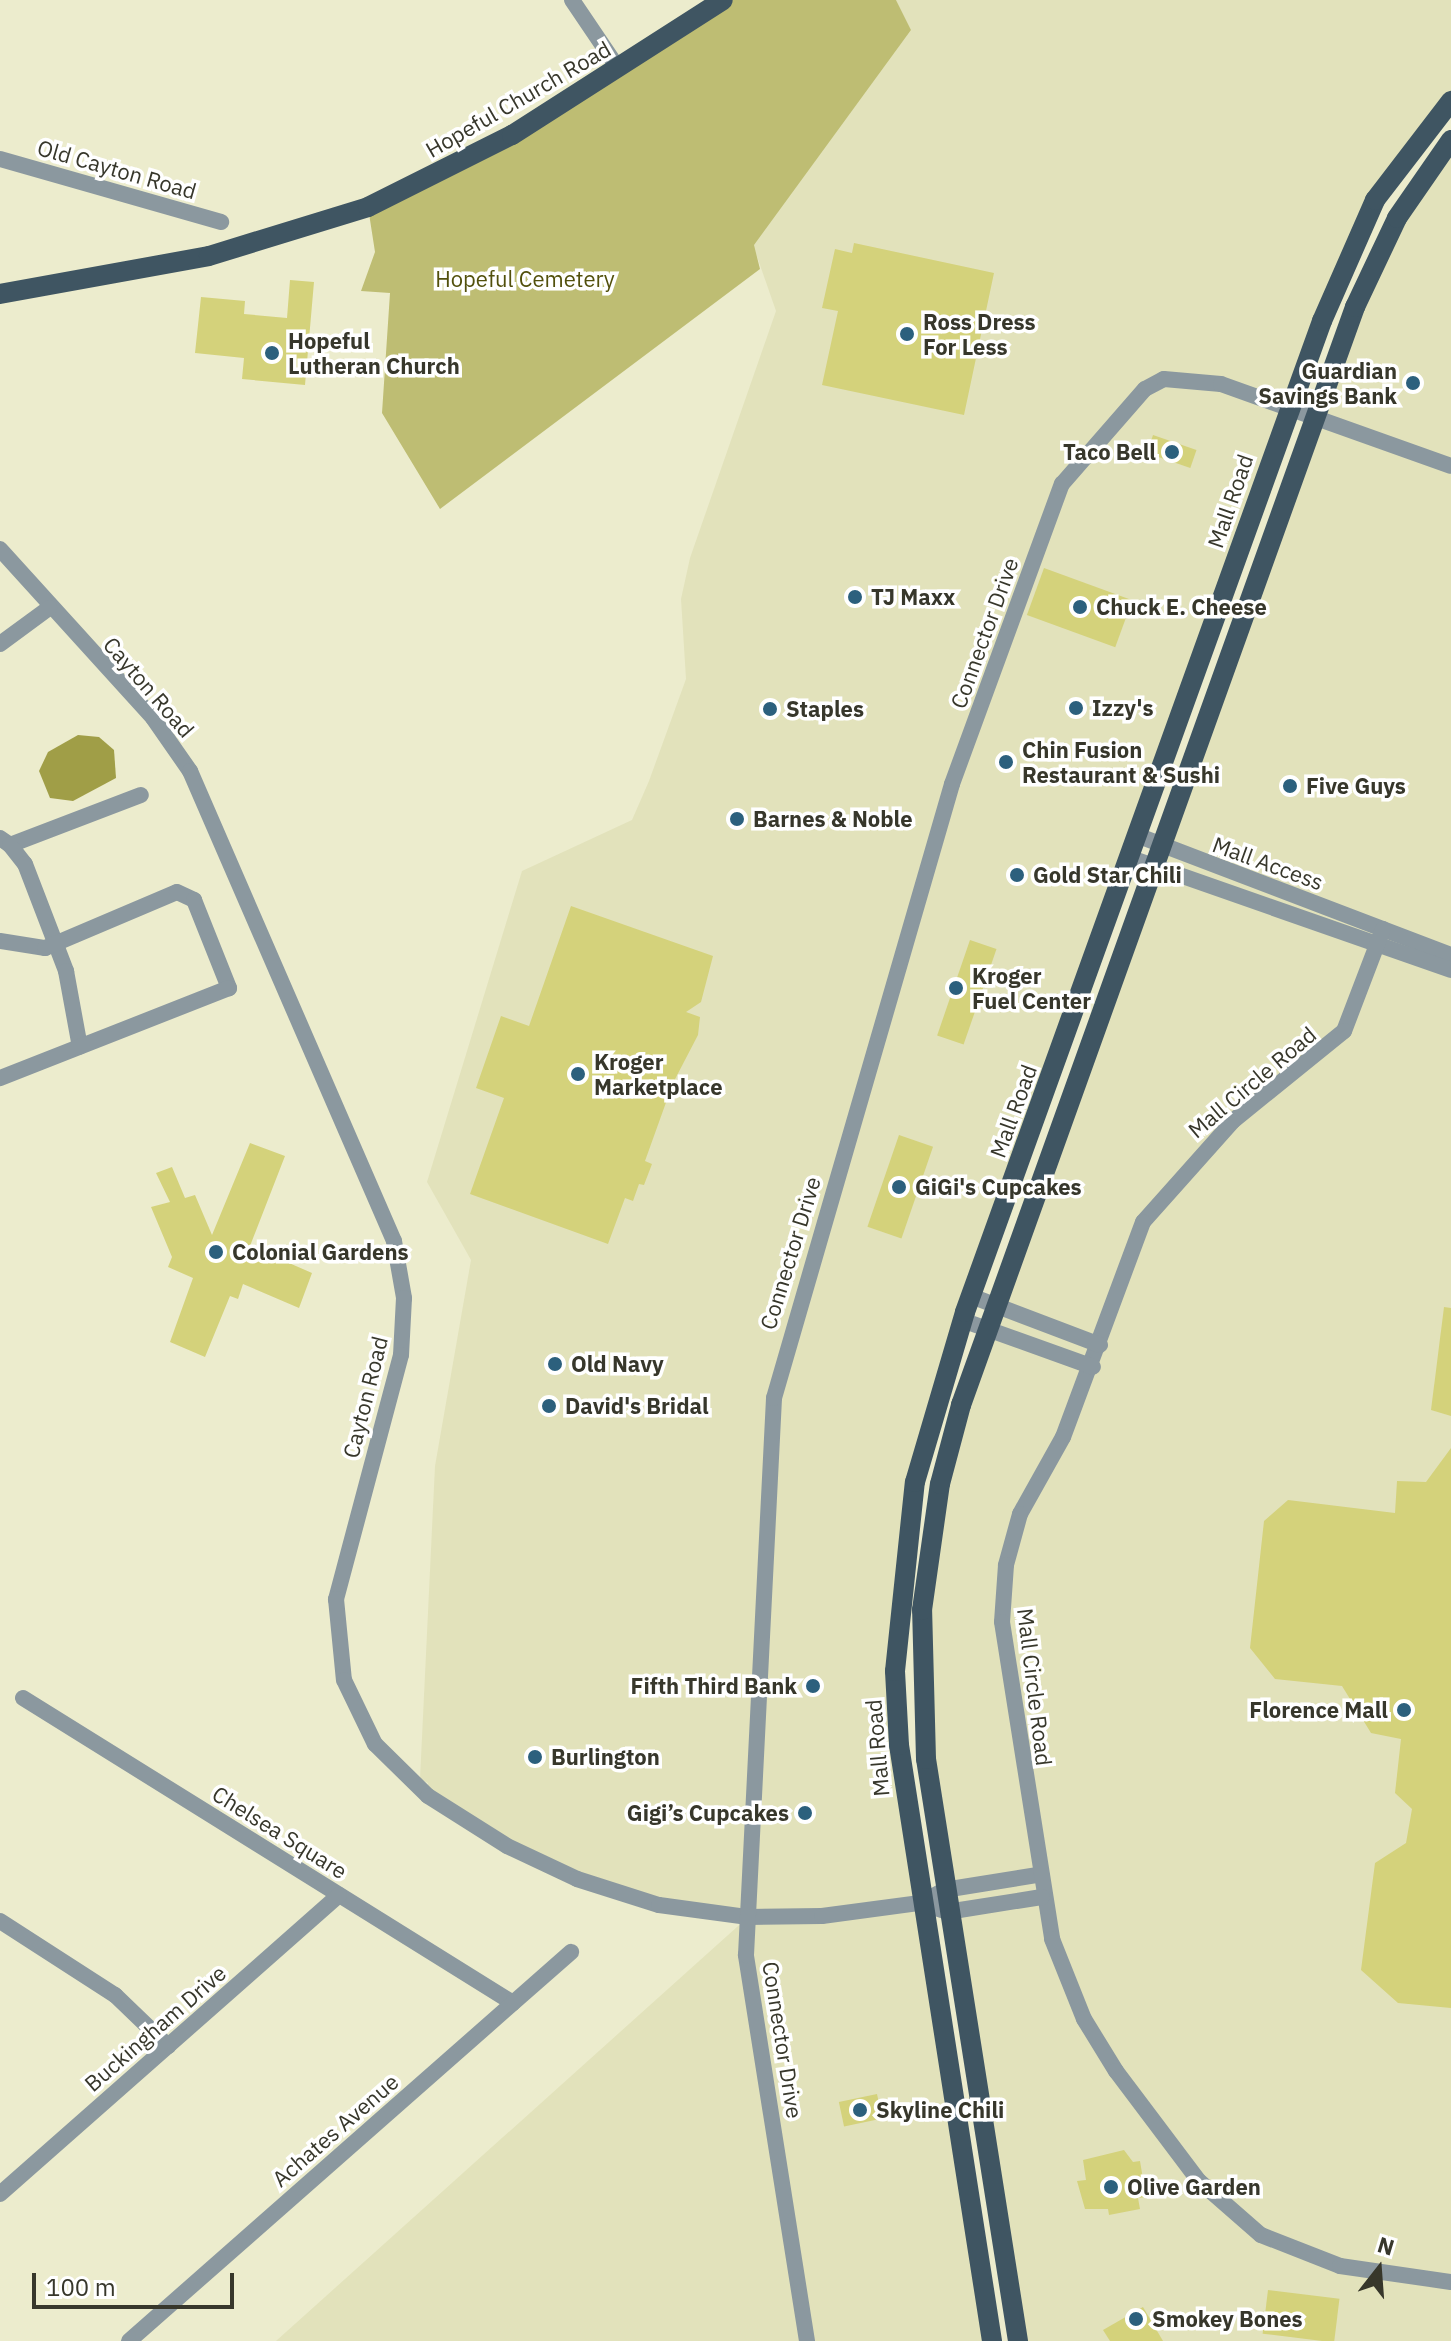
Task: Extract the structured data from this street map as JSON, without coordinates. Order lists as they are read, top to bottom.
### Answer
{
  "streets": {
    "main road": ["Hopeful Church Road", "Mall Road"],
    "street": [
      "Old Cayton Road",
      "Connector Drive",
      "Cayton Road",
      "Mall Access",
      "Mall Circle Road",
      "Chelsea Square",
      "Buckingham Drive",
      "Achates Avenue"
    ]
  },
  "crossings": [
    ["Mall Road", "Connector Drive"],
    ["Mall Road", "Cayton Road"],
    ["Mall Road", "Mall Access"],
    ["Connector Drive", "Cayton Road"],
    ["Mall Access", "Mall Circle Road"],
    ["Chelsea Square", "Buckingham Drive"],
    ["Chelsea Square", "Achates Avenue"]
  ],
  "parks": ["Hopeful Cemetery"],
  "places": [
    "Ross Dress For Less",
    "Hopeful Lutheran Church",
    "Guardian Savings Bank",
    "Taco Bell",
    "TJ Maxx",
    "Chuck E. Cheese",
    "Izzy's",
    "Staples",
    "Chin Fusion Restaurant & Sushi",
    "Five Guys",
    "Barnes & Noble",
    "Gold Star Chili",
    "Kroger Fuel Center",
    "Kroger Marketplace",
    "GiGi's Cupcakes",
    "Colonial Gardens",
    "Old Navy",
    "David's Bridal",
    "Fifth Third Bank",
    "Florence Mall",
    "Burlington",
    "Gigi’s Cupcakes",
    "Skyline Chili",
    "Olive Garden",
    "Smokey Bones"
  ],
  "scale_bar": "100 m",
  "north": "top"
}
